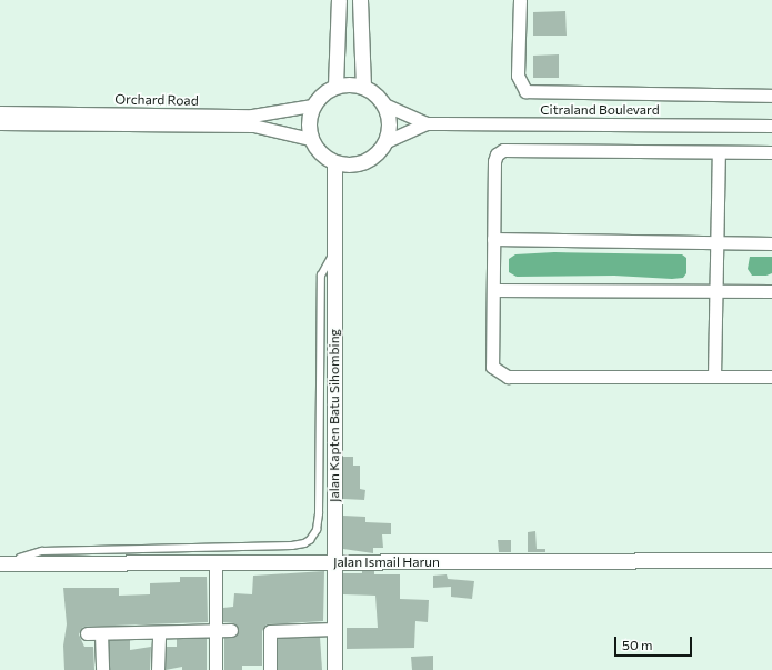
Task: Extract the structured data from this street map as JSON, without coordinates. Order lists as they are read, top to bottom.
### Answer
{
  "streets": {
    "street": [
      "Orchard Road",
      "Citraland Boulevard",
      "Jalan Kapten Batu Sihombing",
      "Jalan Ismail Harun"
    ]
  },
  "crossings": [
    ["Orchard Road", "Citraland Boulevard"],
    ["Orchard Road", "Jalan Kapten Batu Sihombing"],
    ["Citraland Boulevard", "Jalan Kapten Batu Sihombing"],
    ["Jalan Kapten Batu Sihombing", "Jalan Ismail Harun"]
  ],
  "scale_bar": "50 m"
}
